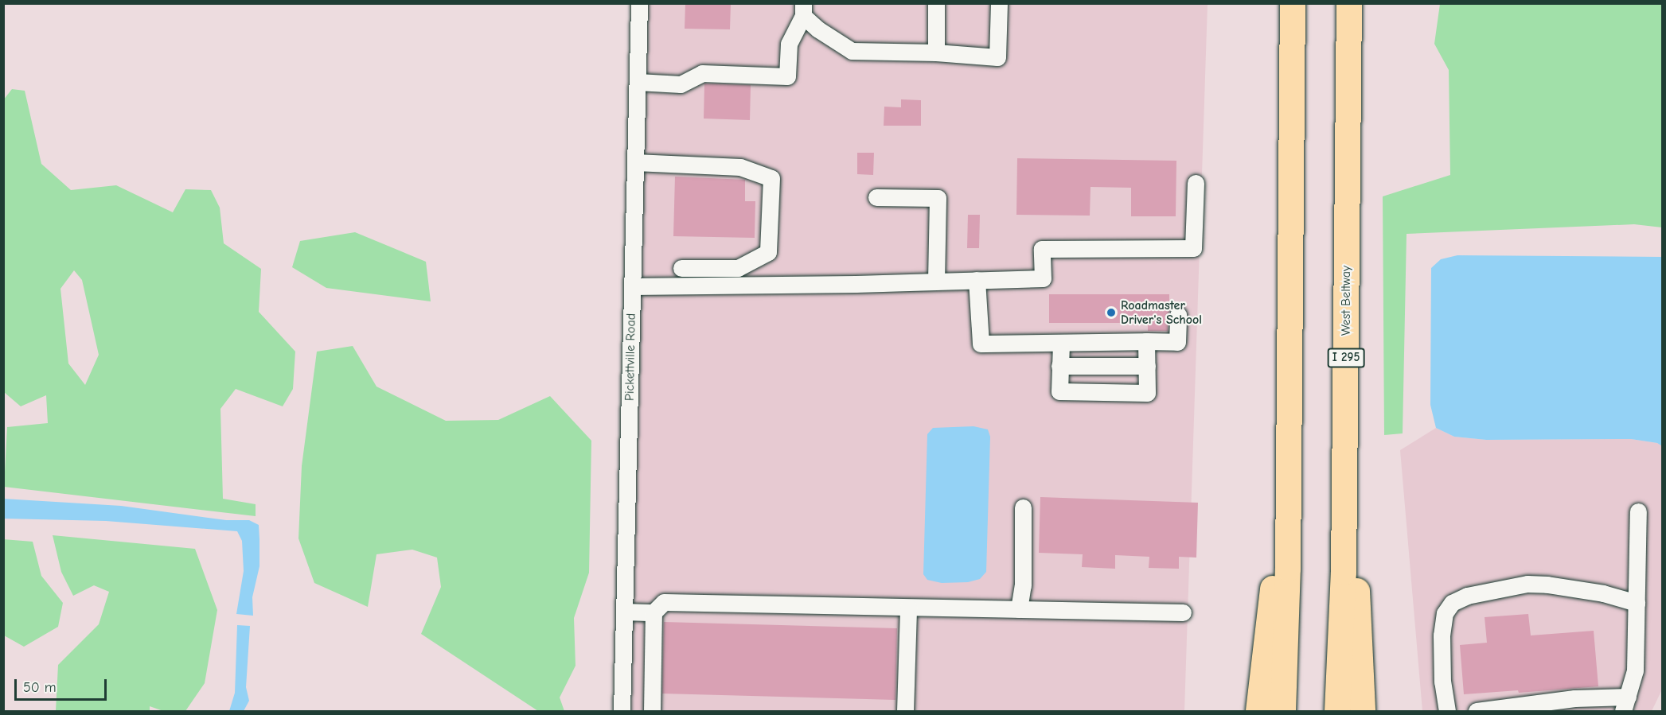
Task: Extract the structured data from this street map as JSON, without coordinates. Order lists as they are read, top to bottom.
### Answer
{
  "streets": {
    "highway": ["West Beltway", "I 295"],
    "street": ["Pickettville Road"]
  },
  "places": ["Roadmaster Driver's School"],
  "scale_bar": "50 m"
}
